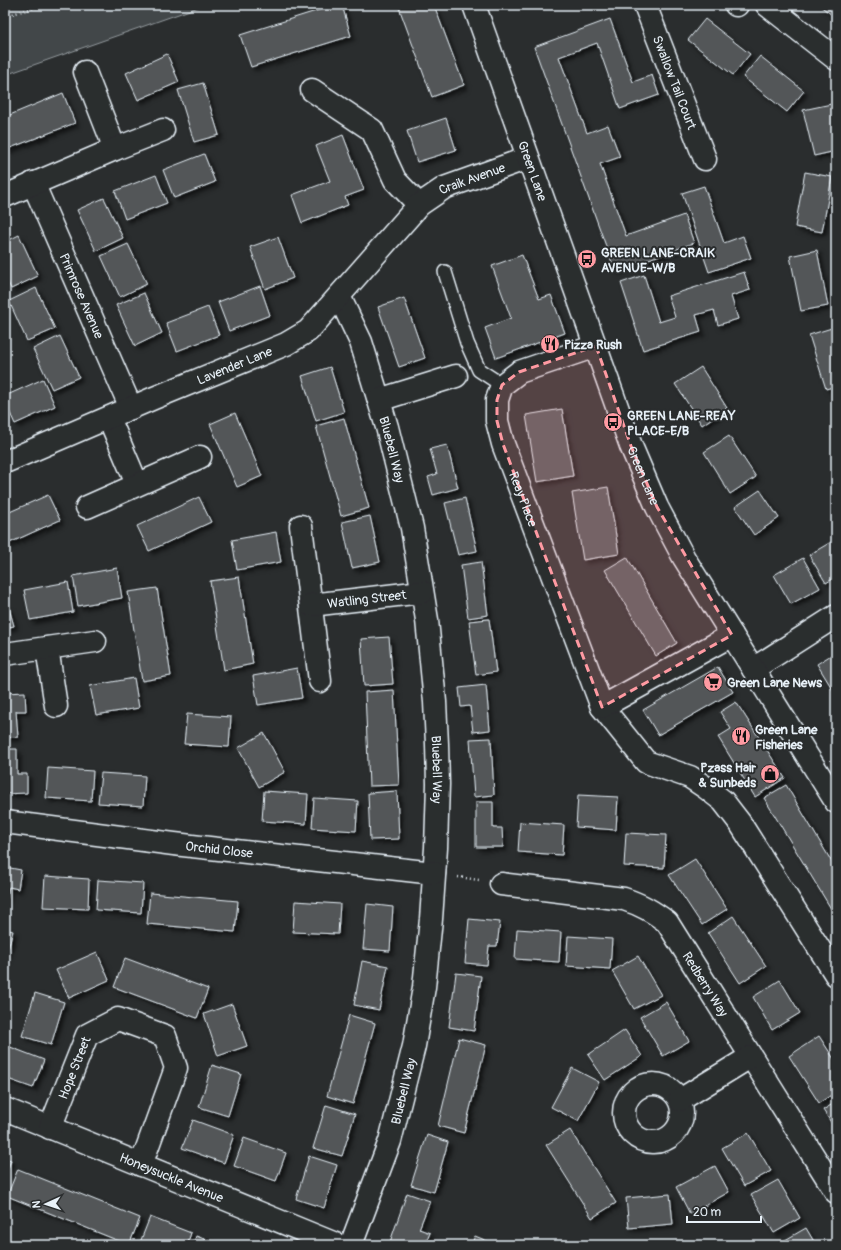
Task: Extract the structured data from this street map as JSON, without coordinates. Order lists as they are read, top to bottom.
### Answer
{
  "streets": {
    "street": [
      "Swallow Tail Court",
      "Green Lane",
      "Craik Avenue",
      "Primrose Avenue",
      "Lavender Lane",
      "Bluebell Way",
      "Reay Place",
      "Watling Street",
      "Orchid Close",
      "Redberry Way",
      "Hope Street",
      "Honeysuckle Avenue"
    ]
  },
  "crossings": [
    ["Green Lane", "Craik Avenue"],
    ["Craik Avenue", "Lavender Lane"],
    ["Primrose Avenue", "Lavender Lane"],
    ["Lavender Lane", "Bluebell Way"],
    ["Bluebell Way", "Watling Street"],
    ["Bluebell Way", "Orchid Close"],
    ["Hope Street", "Honeysuckle Avenue"]
  ],
  "places": {
    "bus stop": ["GREEN LANE-CRAIK AVENUE-W/B", "GREEN LANE-REAY PLACE-E/B"],
    "restaurant": ["Pizza Rush", "Green Lane Fisheries"],
    "supermarket": ["Green Lane News"],
    "shop": ["Pzass Hair & Sunbeds"]
  },
  "scale_bar": "20 m",
  "north": "left"
}
